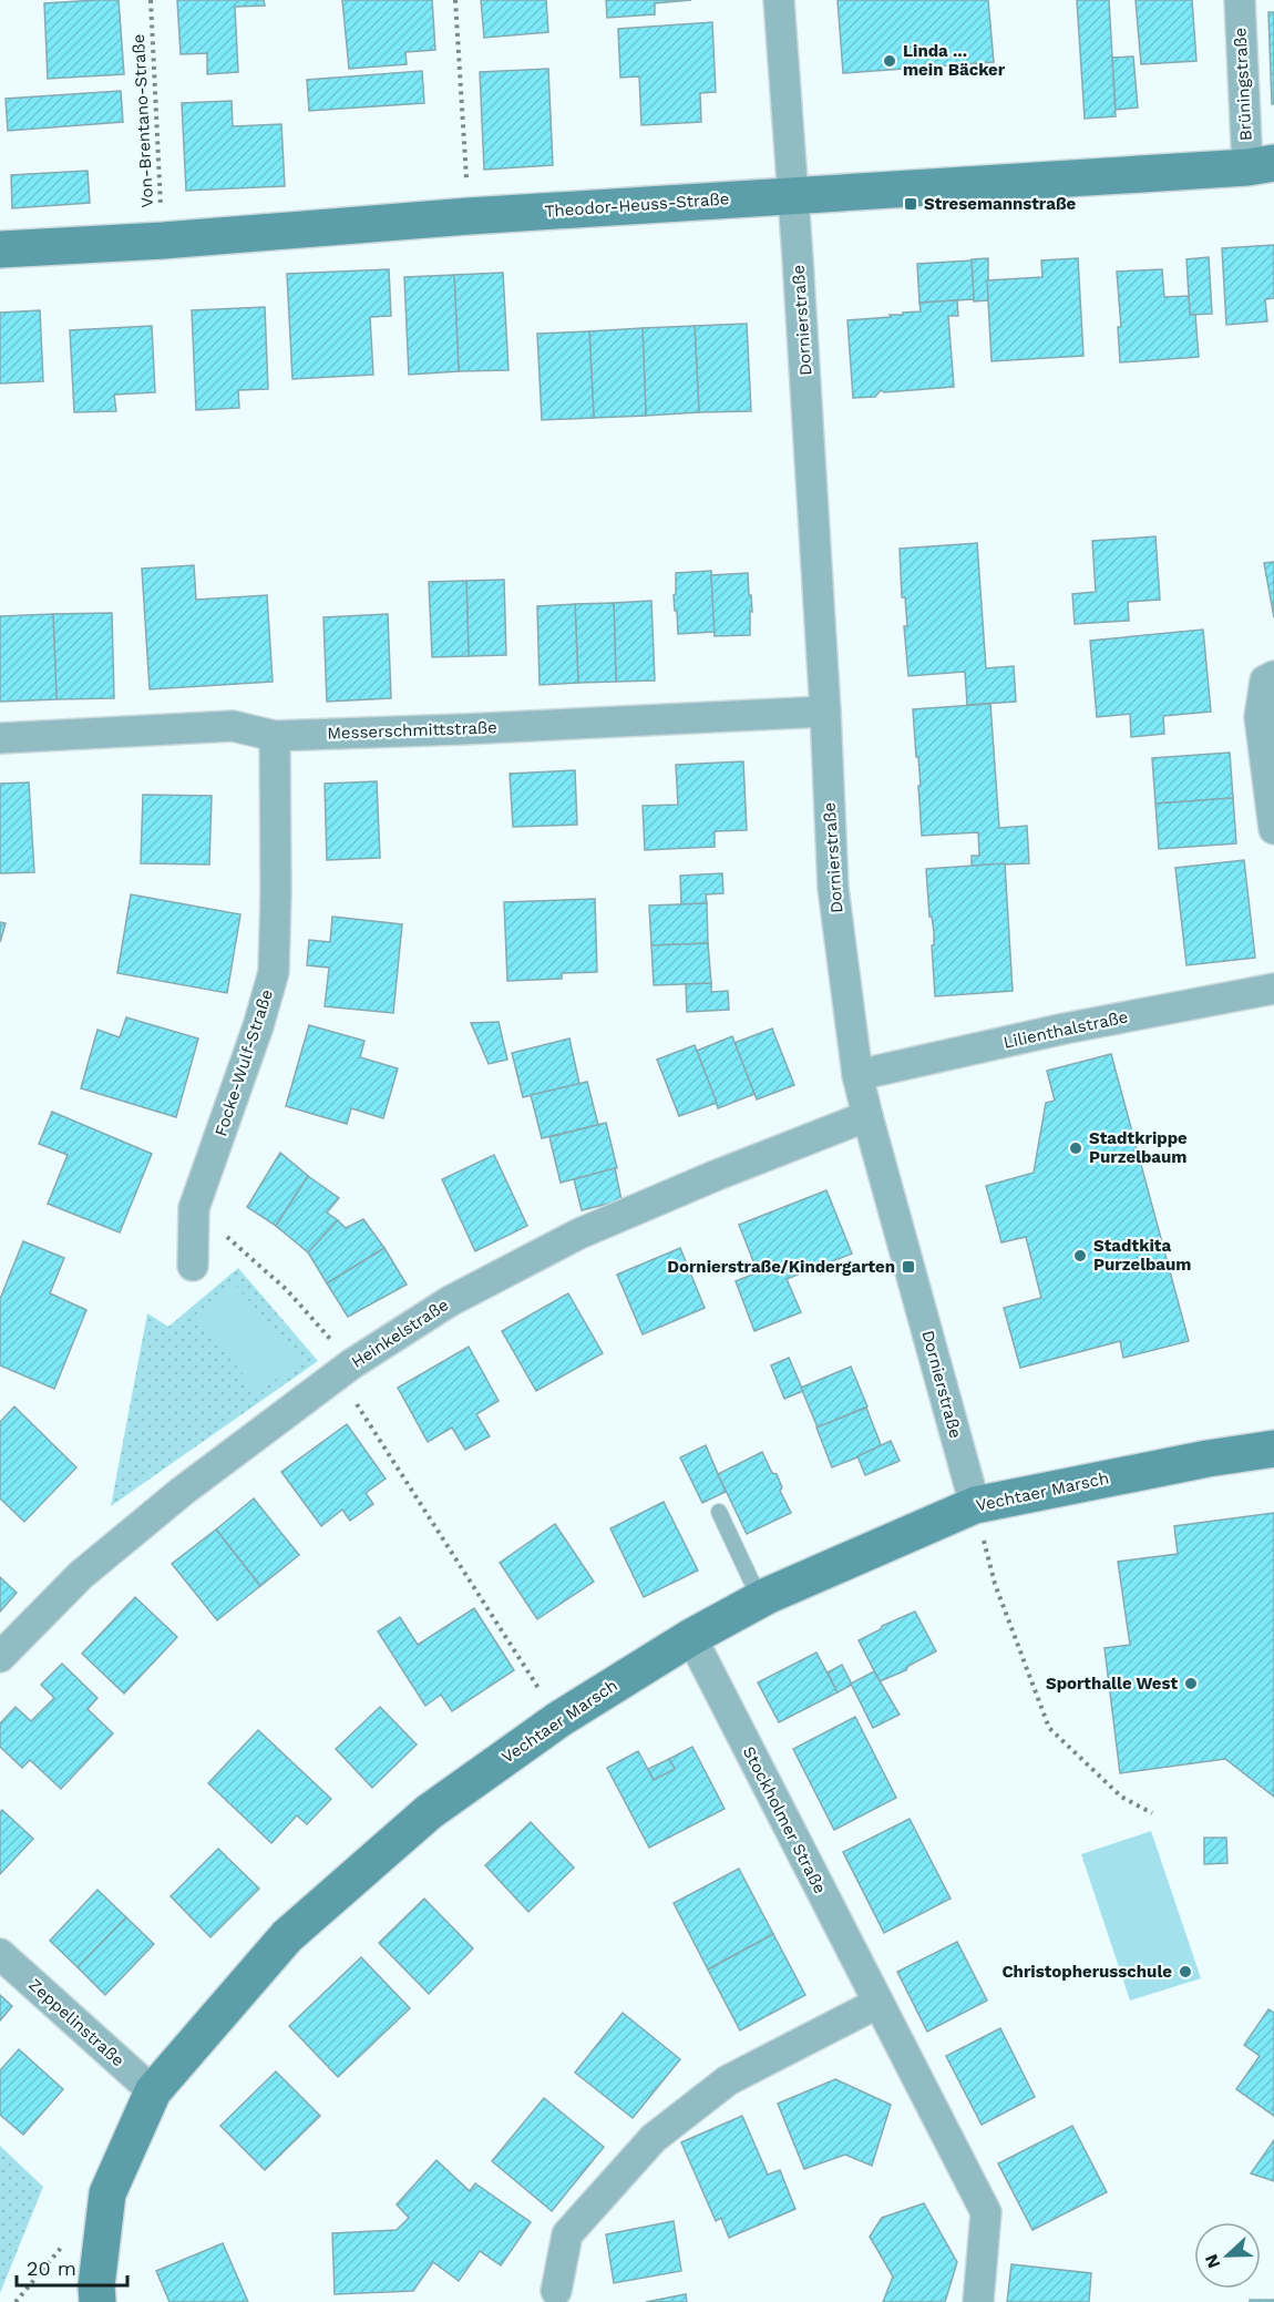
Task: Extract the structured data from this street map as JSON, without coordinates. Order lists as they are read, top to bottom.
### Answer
{
  "streets": {
    "street": [
      "Brüningstraße",
      "Theodor-Heuss-Straße",
      "Dornierstraße",
      "Messerschmittstraße",
      "Lilienthalstraße",
      "Focke-Wulf-Straße",
      "Heinkelstraße",
      "Vechtaer Marsch",
      "Stockholmer Straße",
      "Zeppelinstraße"
    ],
    "path": ["Von-Brentano-Straße"]
  },
  "crossings": [
    ["Brüningstraße", "Theodor-Heuss-Straße"],
    ["Von-Brentano-Straße", "Theodor-Heuss-Straße"],
    ["Theodor-Heuss-Straße", "Dornierstraße"],
    ["Dornierstraße", "Messerschmittstraße"],
    ["Dornierstraße", "Lilienthalstraße"],
    ["Dornierstraße", "Heinkelstraße"],
    ["Dornierstraße", "Vechtaer Marsch"],
    ["Messerschmittstraße", "Focke-Wulf-Straße"],
    ["Vechtaer Marsch", "Stockholmer Straße"],
    ["Vechtaer Marsch", "Zeppelinstraße"]
  ],
  "places": {
    "other": [
      "Linda ... mein Bäcker",
      "Stadtkrippe Purzelbaum",
      "Stadtkita Purzelbaum",
      "Sporthalle West",
      "Christopherusschule"
    ],
    "transit": ["Stresemannstraße", "Dornierstraße/Kindergarten"]
  },
  "scale_bar": "20 m",
  "north": "left"
}
